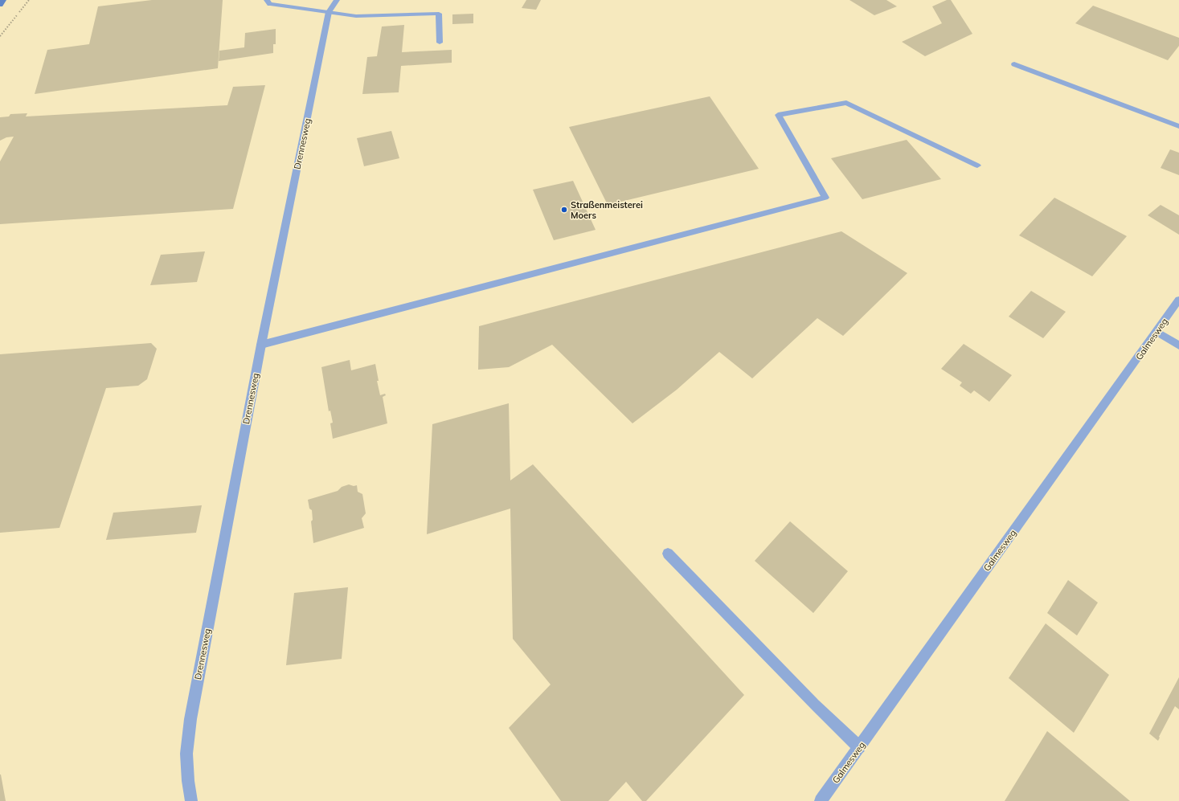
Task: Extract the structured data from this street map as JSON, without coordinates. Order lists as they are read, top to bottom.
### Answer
{
  "streets": {
    "street": ["Drennesweg", "Galmesweg"]
  },
  "places": ["Straßenmeisterei Moers"]
}
